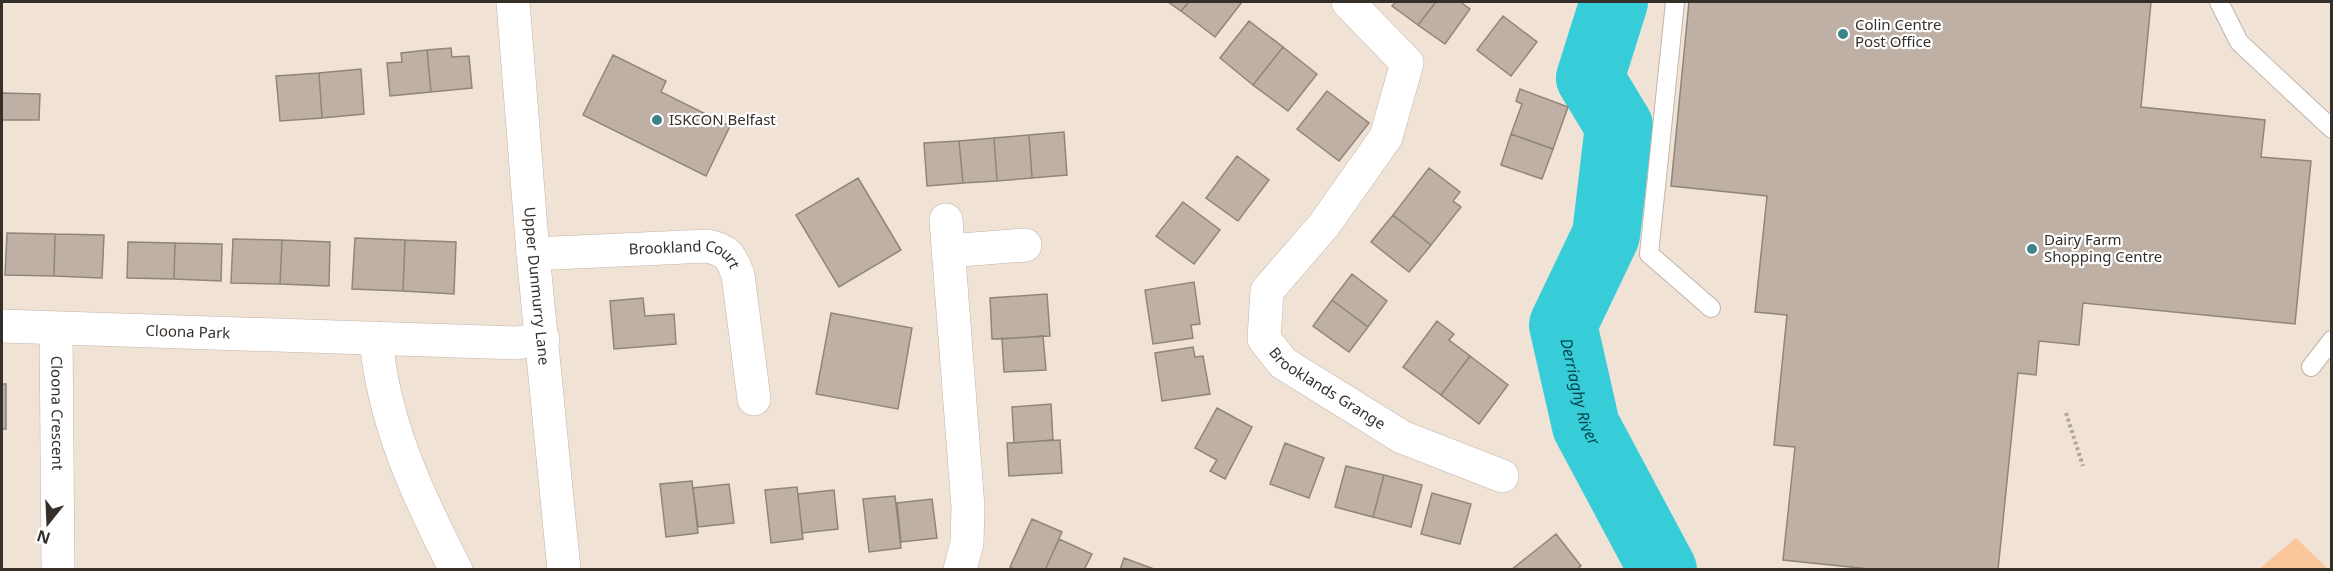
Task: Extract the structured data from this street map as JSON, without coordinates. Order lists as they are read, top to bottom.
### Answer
{
  "streets": {
    "street": [
      "Brookland Court",
      "Upper Dunmurry Lane",
      "Cloona Park",
      "Brooklands Grange",
      "Cloona Crescent"
    ]
  },
  "crossings": [
    ["Brookland Court", "Upper Dunmurry Lane"],
    ["Upper Dunmurry Lane", "Cloona Park"],
    ["Cloona Park", "Cloona Crescent"]
  ],
  "water": ["Derriaghy River"],
  "places": ["Colin Centre Post Office", "ISKCON Belfast", "Dairy Farm Shopping Centre"],
  "north": "bottom"
}
